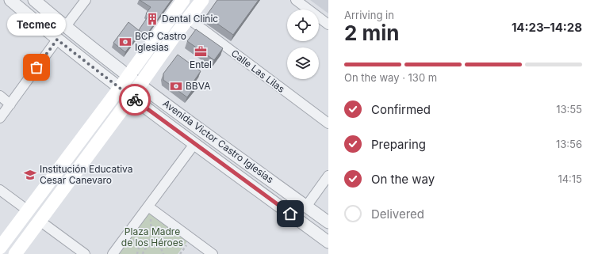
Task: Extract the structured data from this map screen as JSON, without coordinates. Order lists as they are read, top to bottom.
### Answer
{
  "streets": {
    "street": ["Calle Las Lilas", "Avenida Victor Castro Iglesias"]
  },
  "parks": ["Plaza Madre de los Héroes"],
  "places": {
    "building": ["Dental Clinic"],
    "bank": ["BCP Castro Iglesias", "BBVA"],
    "office": ["Entel"],
    "other": ["Tecmec"],
    "school or university": ["Institución Educativa Cesar Canevaro"]
  },
  "page": {
    "heading": ["2 min", "Arriving in", "14:23–14:28"],
    "bubble": "Tecmec",
    "bar": "On the way · 130 m",
    "list": [
      ["Confirmed", "13:55"],
      ["Preparing", "13:56"],
      ["On the way", "14:15"],
      "Delivered"
    ]
  }
}
